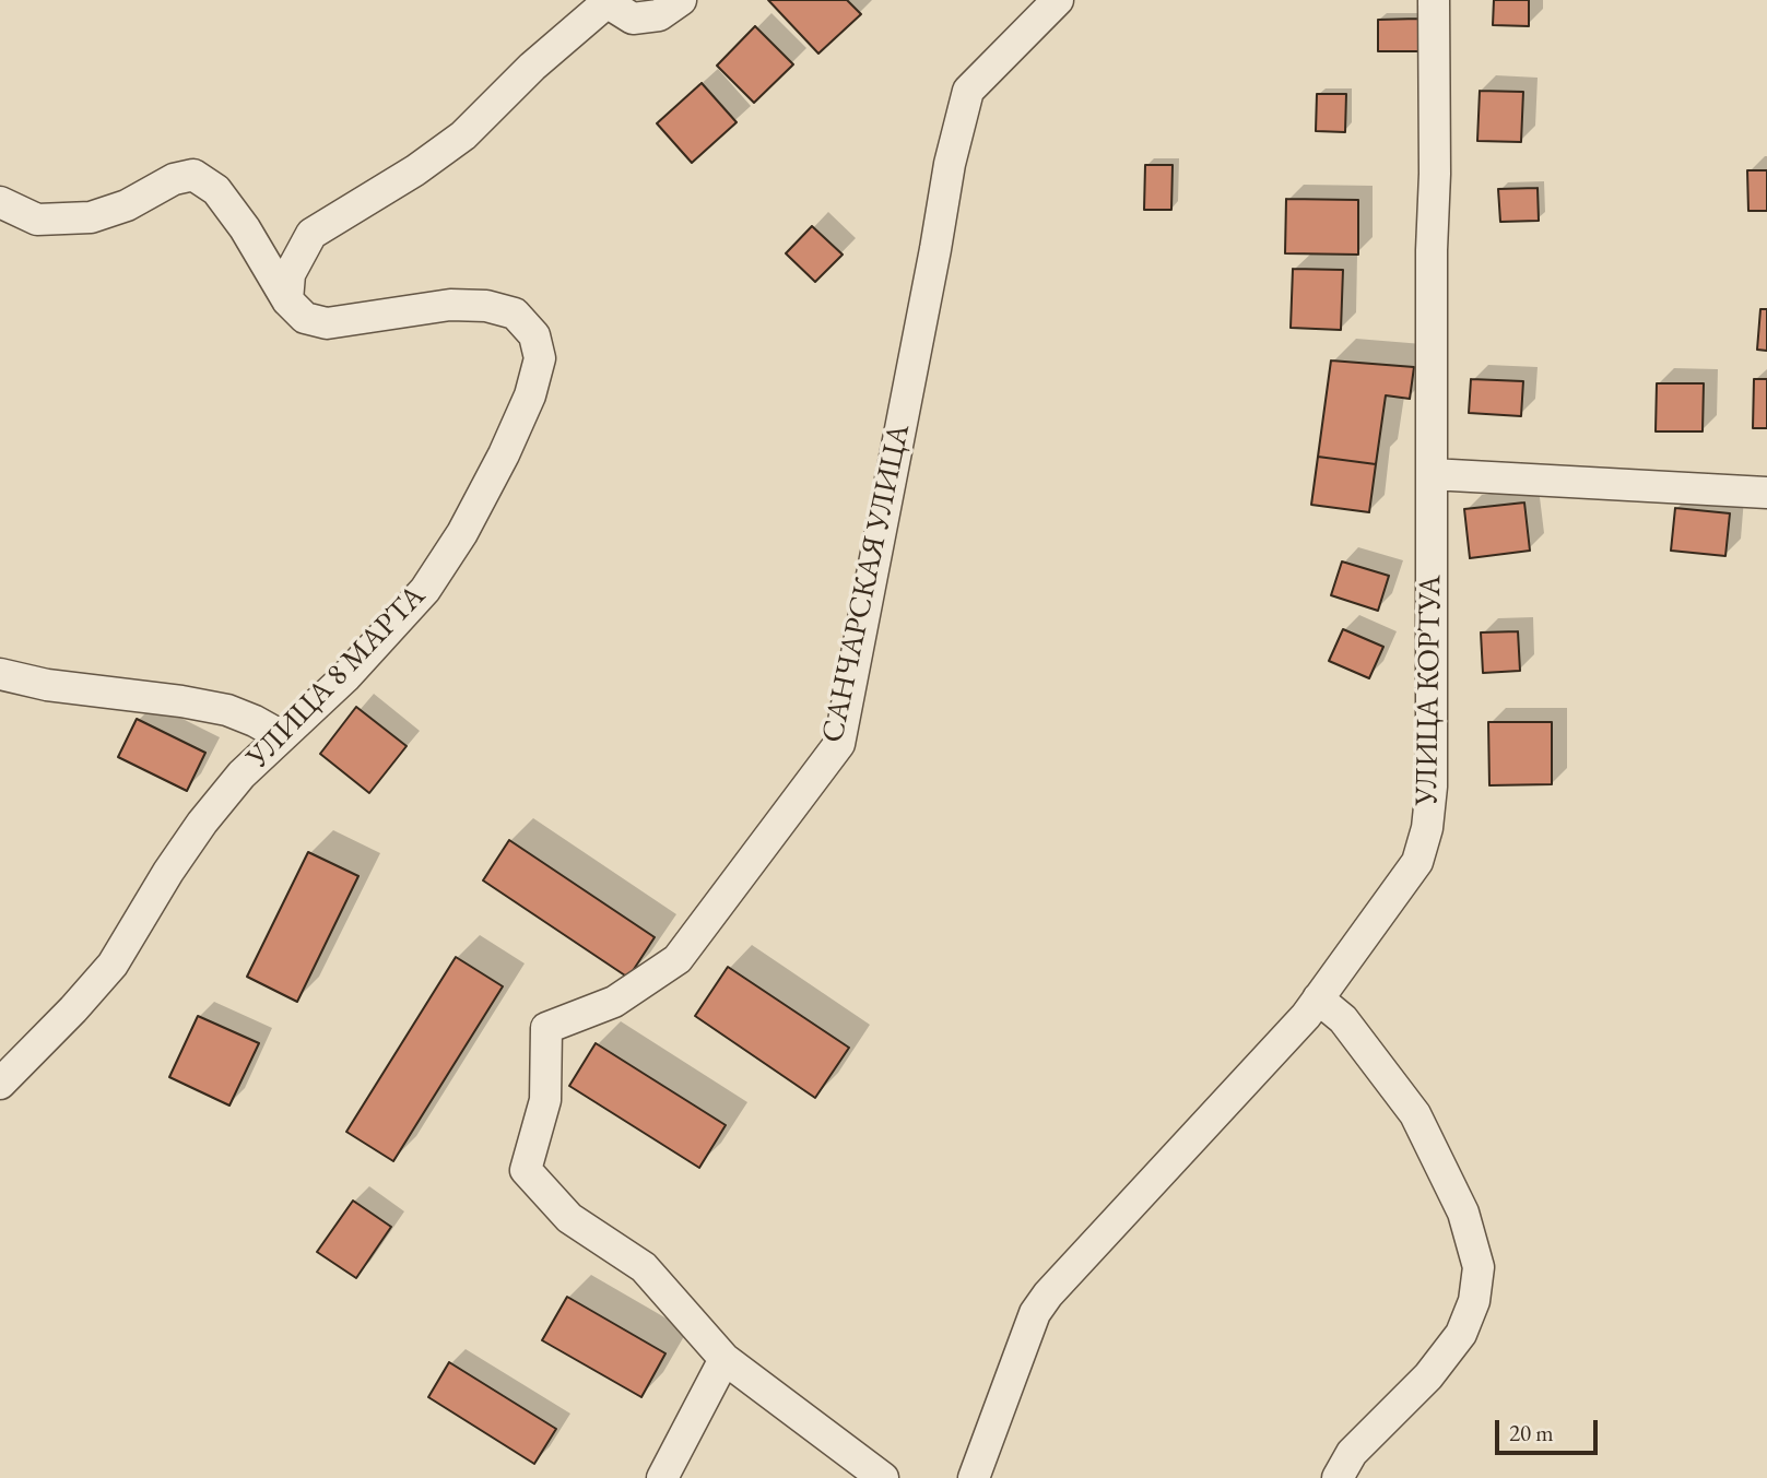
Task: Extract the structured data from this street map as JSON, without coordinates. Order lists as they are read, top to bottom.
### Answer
{
  "streets": {
    "street": ["САНЧАРСКАЯ УЛИЦА", "УЛИЦА 8 МАРТА", "УЛИЦА КОРТУА"]
  },
  "scale_bar": "20 m"
}
